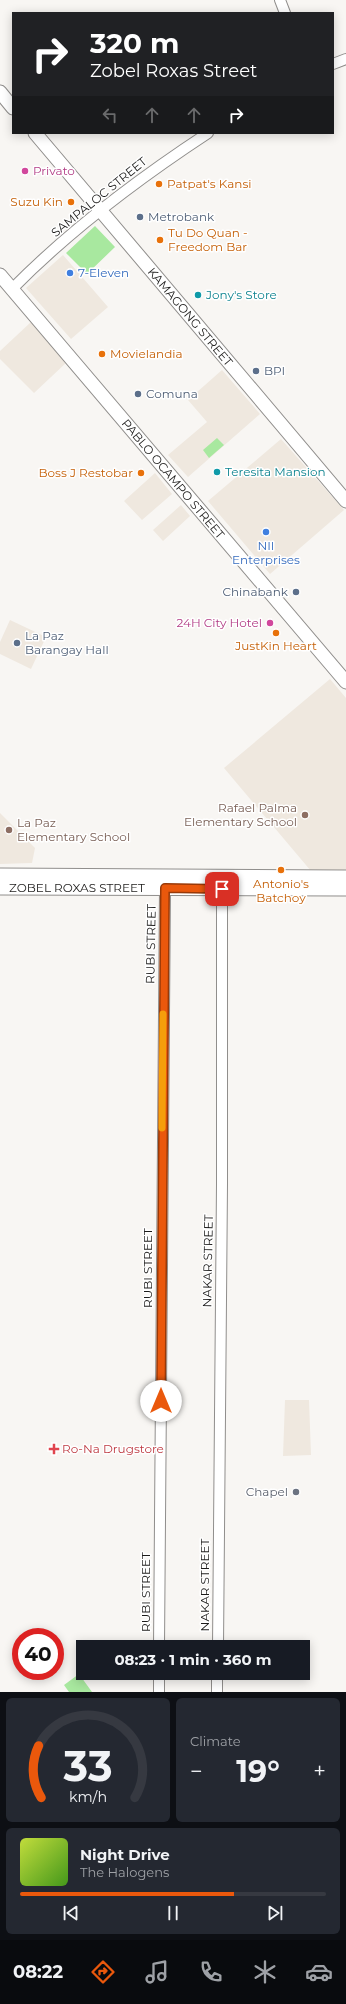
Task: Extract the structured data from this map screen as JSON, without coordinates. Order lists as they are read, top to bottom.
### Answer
{
  "streets": {
    "main road": ["KAMAGONG STREET", "PABLO OCAMPO STREET", "ZOBEL ROXAS STREET"],
    "street": ["SAMPALOC STREET", "RUBI STREET", "NAKAR STREET"]
  },
  "crossings": [
    ["SAMPALOC STREET", "KAMAGONG STREET"],
    ["SAMPALOC STREET", "PABLO OCAMPO STREET"],
    ["ZOBEL ROXAS STREET", "RUBI STREET"],
    ["ZOBEL ROXAS STREET", "NAKAR STREET"]
  ],
  "places": {
    "other": [
      "Privato",
      "Patpat's Kansi",
      "Suzu Kin",
      "Metrobank",
      "Tu Do Quan - Freedom Bar",
      "7-Eleven",
      "Jony's Store",
      "Movielandia",
      "BPI",
      "Comuna",
      "Teresita Mansion",
      "Boss J Restobar",
      "NII Enterprises",
      "Chinabank",
      "24H City Hotel",
      "JustKin Heart",
      "La Paz Barangay Hall",
      "Rafael Palma Elementary School",
      "La Paz Elementary School",
      "Antonio's Batchoy",
      "Chapel"
    ],
    "health": ["Ro-Na Drugstore"]
  },
  "page": {
    "turn": ["320 m", "Zobel Roxas Street"],
    "limit": "40",
    "trip": "08:23 · 1 min · 360 m",
    "tile": "Climate",
    "heat": ["−", "19°", "+"],
    "song": ["Night Drive", "The Halogens"],
    "tabs": "08:22",
    "gauge": ["33", "km/h"]
  }
}
